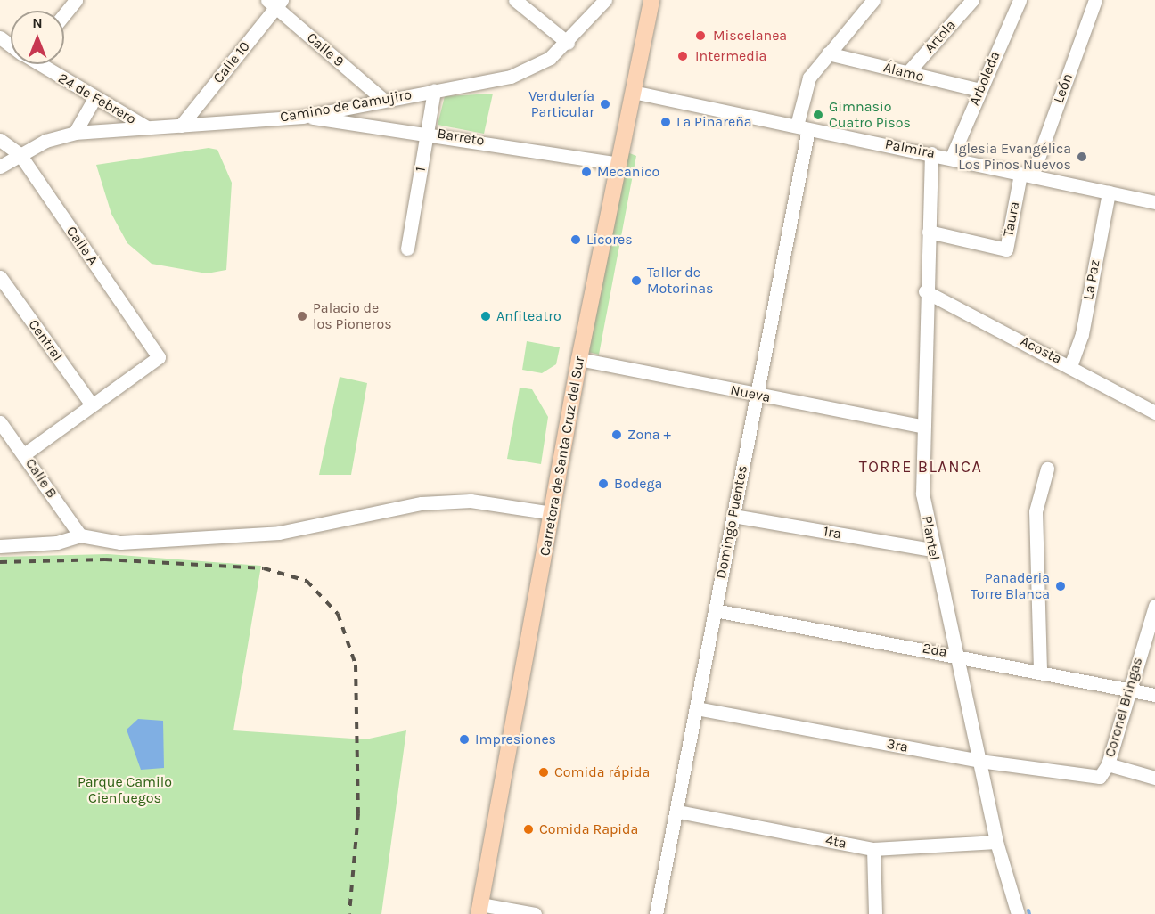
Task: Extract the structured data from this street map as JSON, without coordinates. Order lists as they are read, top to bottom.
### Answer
{
  "streets": {
    "main road": ["Carretera de Santa Cruz del Sur"],
    "street": [
      "Artola",
      "Calle 9",
      "Calle 10",
      "Álamo",
      "Arboleda",
      "León",
      "24 de Febrero",
      "Camino de Camujiro",
      "Barreto",
      "Palmira",
      "1",
      "Taura",
      "Calle A",
      "La Paz",
      "Central",
      "Acosta",
      "Nueva",
      "Calle B",
      "Domingo Puentes",
      "1ra",
      "Plantel",
      "2da",
      "Coronel Bringas",
      "3ra",
      "4ta"
    ]
  },
  "crossings": [
    ["Artola", "Álamo"],
    ["Calle 9", "Calle 10"],
    ["Calle 9", "Camino de Camujiro"],
    ["Calle 10", "Camino de Camujiro"],
    ["Álamo", "Arboleda"],
    ["Álamo", "Domingo Puentes"],
    ["Arboleda", "Palmira"],
    ["León", "Palmira"],
    ["León", "Taura"],
    ["24 de Febrero", "Camino de Camujiro"],
    ["Camino de Camujiro", "Barreto"],
    ["Camino de Camujiro", "1"],
    ["Camino de Camujiro", "Calle A"],
    ["Barreto", "1"],
    ["Barreto", "Carretera de Santa Cruz del Sur"],
    ["Palmira", "Taura"],
    ["Palmira", "La Paz"],
    ["Palmira", "Carretera de Santa Cruz del Sur"],
    ["Palmira", "Domingo Puentes"],
    ["Palmira", "Plantel"],
    ["Taura", "Plantel"],
    ["Calle A", "Central"],
    ["La Paz", "Acosta"],
    ["Acosta", "Plantel"],
    ["Nueva", "Carretera de Santa Cruz del Sur"],
    ["Nueva", "Domingo Puentes"],
    ["Nueva", "Plantel"],
    ["Domingo Puentes", "1ra"],
    ["Domingo Puentes", "2da"],
    ["Domingo Puentes", "3ra"],
    ["Domingo Puentes", "4ta"],
    ["1ra", "Plantel"],
    ["Plantel", "2da"],
    ["Plantel", "3ra"],
    ["Plantel", "4ta"],
    ["2da", "Coronel Bringas"],
    ["Coronel Bringas", "3ra"]
  ],
  "districts": ["TORRE BLANCA"],
  "parks": ["Parque Camilo Cienfuegos"],
  "places": [
    "Miscelanea",
    "Intermedia",
    "Verdulería Particular",
    "Gimnasio Cuatro Pisos",
    "La Pinareña",
    "Iglesia Evangélica Los Pinos Nuevos",
    "Mecanico",
    "Licores",
    "Taller de Motorinas",
    "Palacio de los Pioneros",
    "Anfiteatro",
    "Zona +",
    "Bodega",
    "Panaderia Torre Blanca",
    "Impresiones",
    "Comida rápida",
    "Comida Rapida"
  ],
  "north": "top"
}
